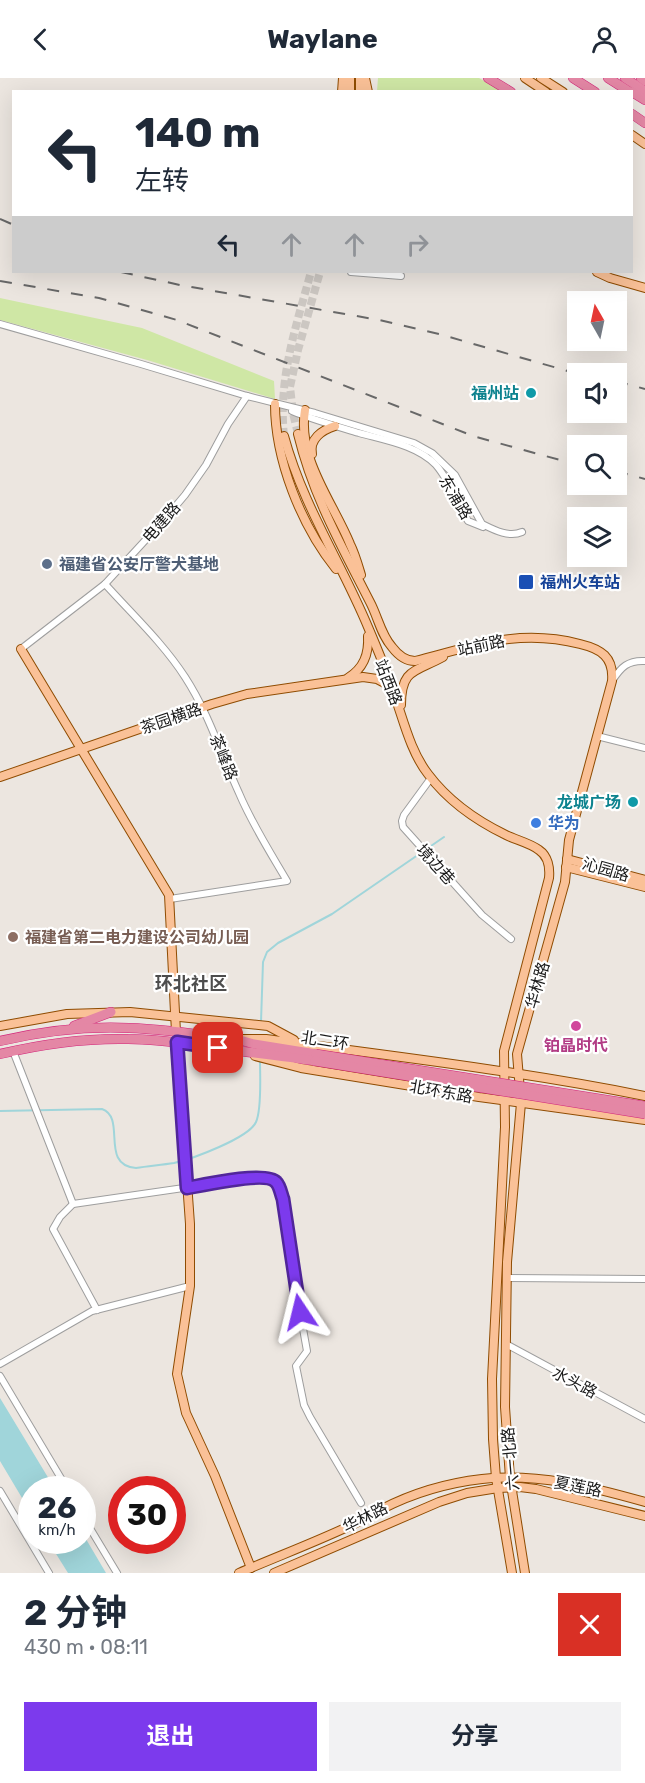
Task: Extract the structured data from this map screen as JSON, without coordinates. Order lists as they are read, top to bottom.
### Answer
{
  "streets": {
    "highway": ["北二环"],
    "main road": [
      "站前路",
      "站西路",
      "茶园横路",
      "沁园路",
      "华林路",
      "北环东路",
      "六一北路",
      "夏莲路"
    ],
    "street": [
      "东浦路",
      "电建路",
      "茶峰路",
      "境边巷",
      "水头路"
    ]
  },
  "crossings": [
    ["东浦路", "电建路"],
    ["电建路", "茶峰路"],
    ["站前路", "站西路"],
    ["站前路", "华林路"],
    ["站西路", "茶园横路"],
    ["站西路", "境边巷"],
    ["站西路", "华林路"],
    ["茶园横路", "茶峰路"],
    ["沁园路", "华林路"],
    ["华林路", "北环东路"],
    ["华林路", "水头路"],
    ["华林路", "六一北路"],
    ["华林路", "夏莲路"],
    ["北二环", "北环东路"],
    ["水头路", "六一北路"],
    ["六一北路", "夏莲路"]
  ],
  "districts": ["环北社区"],
  "places": {
    "other": [
      "福州站",
      "福建省公安厅警犬基地",
      "龙城广场",
      "华为",
      "福建省第二电力建设公司幼儿园",
      "铂晶时代"
    ],
    "transit": ["福州火车站"]
  },
  "north": "top",
  "page": {
    "header": "Waylane",
    "turn": ["140 m", "左转"],
    "speed": "26 km/h",
    "limit": "30",
    "heading": ["2 分钟", "430 m · 08:11"],
    "buttons": ["退出", "分享"]
  }
}
